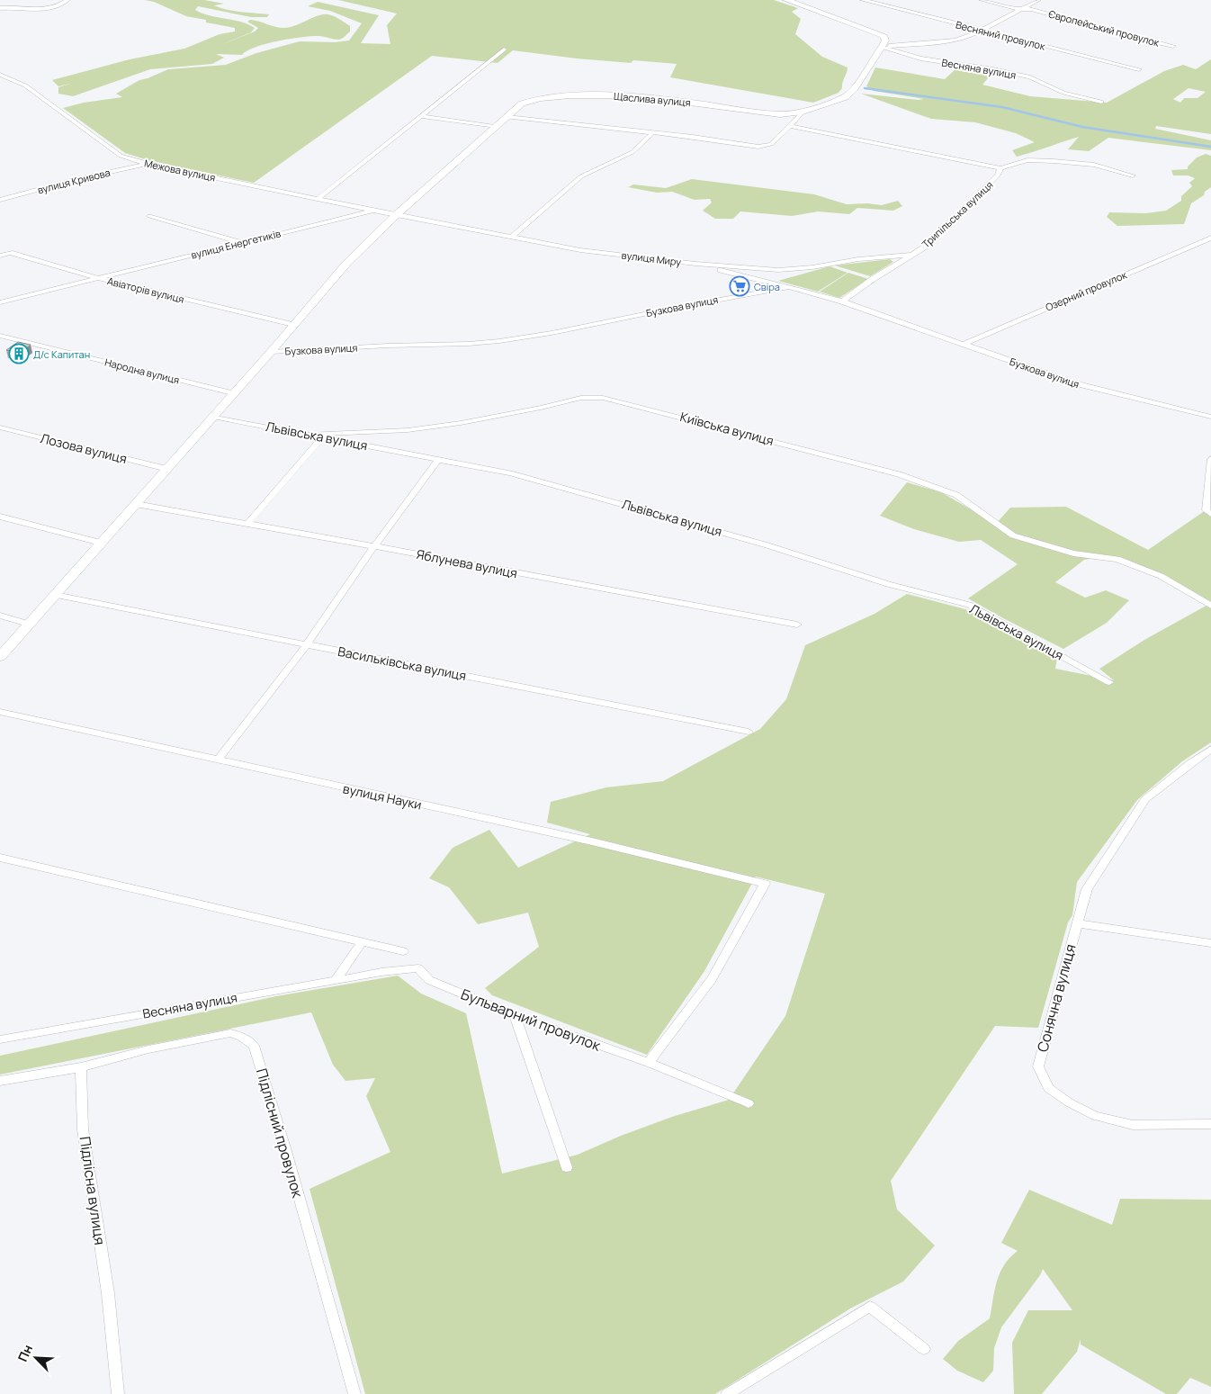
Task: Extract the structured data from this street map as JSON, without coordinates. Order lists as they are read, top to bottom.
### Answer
{
  "streets": {
    "street": [
      "Європейський провулок",
      "Весняний провулок",
      "Весняна вулиця",
      "Щаслива вулиця",
      "Межова вулиця",
      "вулиця Кривова",
      "Трипільська вулиця",
      "вулиця Енергетиків",
      "вулиця Миру",
      "Авіаторів вулиця",
      "Озерний провулок",
      "Бузкова вулиця",
      "Народна вулиця",
      "Київська вулиця",
      "Львівська вулиця",
      "Лозова вулиця",
      "Яблунева вулиця",
      "Васильківська вулиця",
      "вулиця Науки",
      "Сонячна вулиця",
      "Бульварний провулок",
      "Підлісний провулок",
      "Підлісна вулиця"
    ]
  },
  "crossings": [
    ["Весняна вулиця", "Щаслива вулиця"],
    ["Весняна вулиця", "Бульварний провулок"],
    ["Щаслива вулиця", "Межова вулиця"],
    ["Щаслива вулиця", "вулиця Миру"],
    ["Щаслива вулиця", "Авіаторів вулиця"],
    ["Щаслива вулиця", "Бузкова вулиця"],
    ["Щаслива вулиця", "Народна вулиця"],
    ["Щаслива вулиця", "Львівська вулиця"],
    ["Щаслива вулиця", "Лозова вулиця"],
    ["Щаслива вулиця", "Яблунева вулиця"],
    ["Щаслива вулиця", "Васильківська вулиця"],
    ["Межова вулиця", "вулиця Кривова"],
    ["Межова вулиця", "вулиця Енергетиків"],
    ["Межова вулиця", "вулиця Миру"],
    ["Трипільська вулиця", "вулиця Миру"],
    ["Трипільська вулиця", "Бузкова вулиця"],
    ["вулиця Енергетиків", "Авіаторів вулиця"],
    ["Озерний провулок", "Бузкова вулиця"],
    ["Київська вулиця", "Львівська вулиця"],
    ["вулиця Науки", "Бульварний провулок"],
    ["Підлісний провулок", "Підлісна вулиця"]
  ],
  "places": {
    "supermarket": ["Свіра"],
    "building": ["Д/с Капитан"]
  },
  "north": "top left"
}
